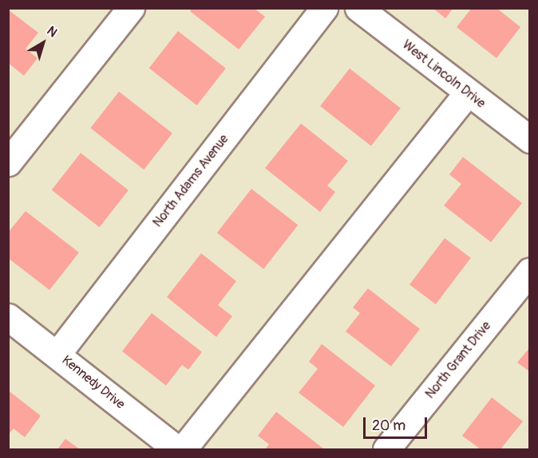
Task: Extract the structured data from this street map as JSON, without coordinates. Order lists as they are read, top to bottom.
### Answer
{
  "streets": {
    "street": [
      "West Lincoln Drive",
      "North Adams Avenue",
      "North Grant Drive",
      "Kennedy Drive"
    ]
  },
  "crossings": [
    ["North Adams Avenue", "Kennedy Drive"]
  ],
  "scale_bar": "20 m",
  "north": "top right"
}
